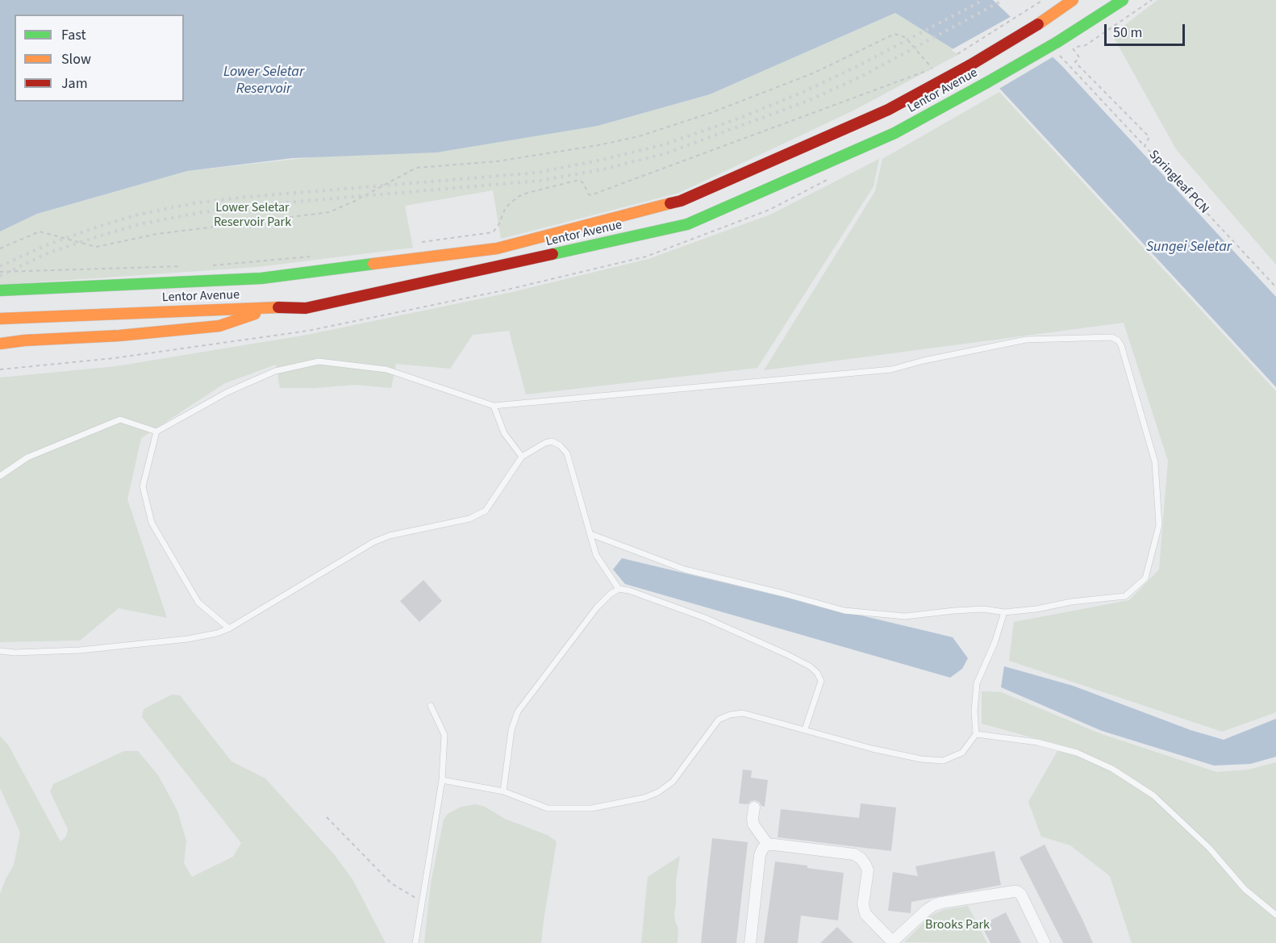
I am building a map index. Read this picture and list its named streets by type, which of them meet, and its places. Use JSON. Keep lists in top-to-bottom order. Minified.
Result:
{"streets":{"main road":["Lentor Avenue"],"path":["Springleaf PCN"]},"water":["Lower Seletar Reservoir","Sungei Seletar"],"parks":["Lower Seletar Reservoir Park","Brooks Park"],"legend":["Fast","Slow","Jam"],"scale_bar":"50 m"}
